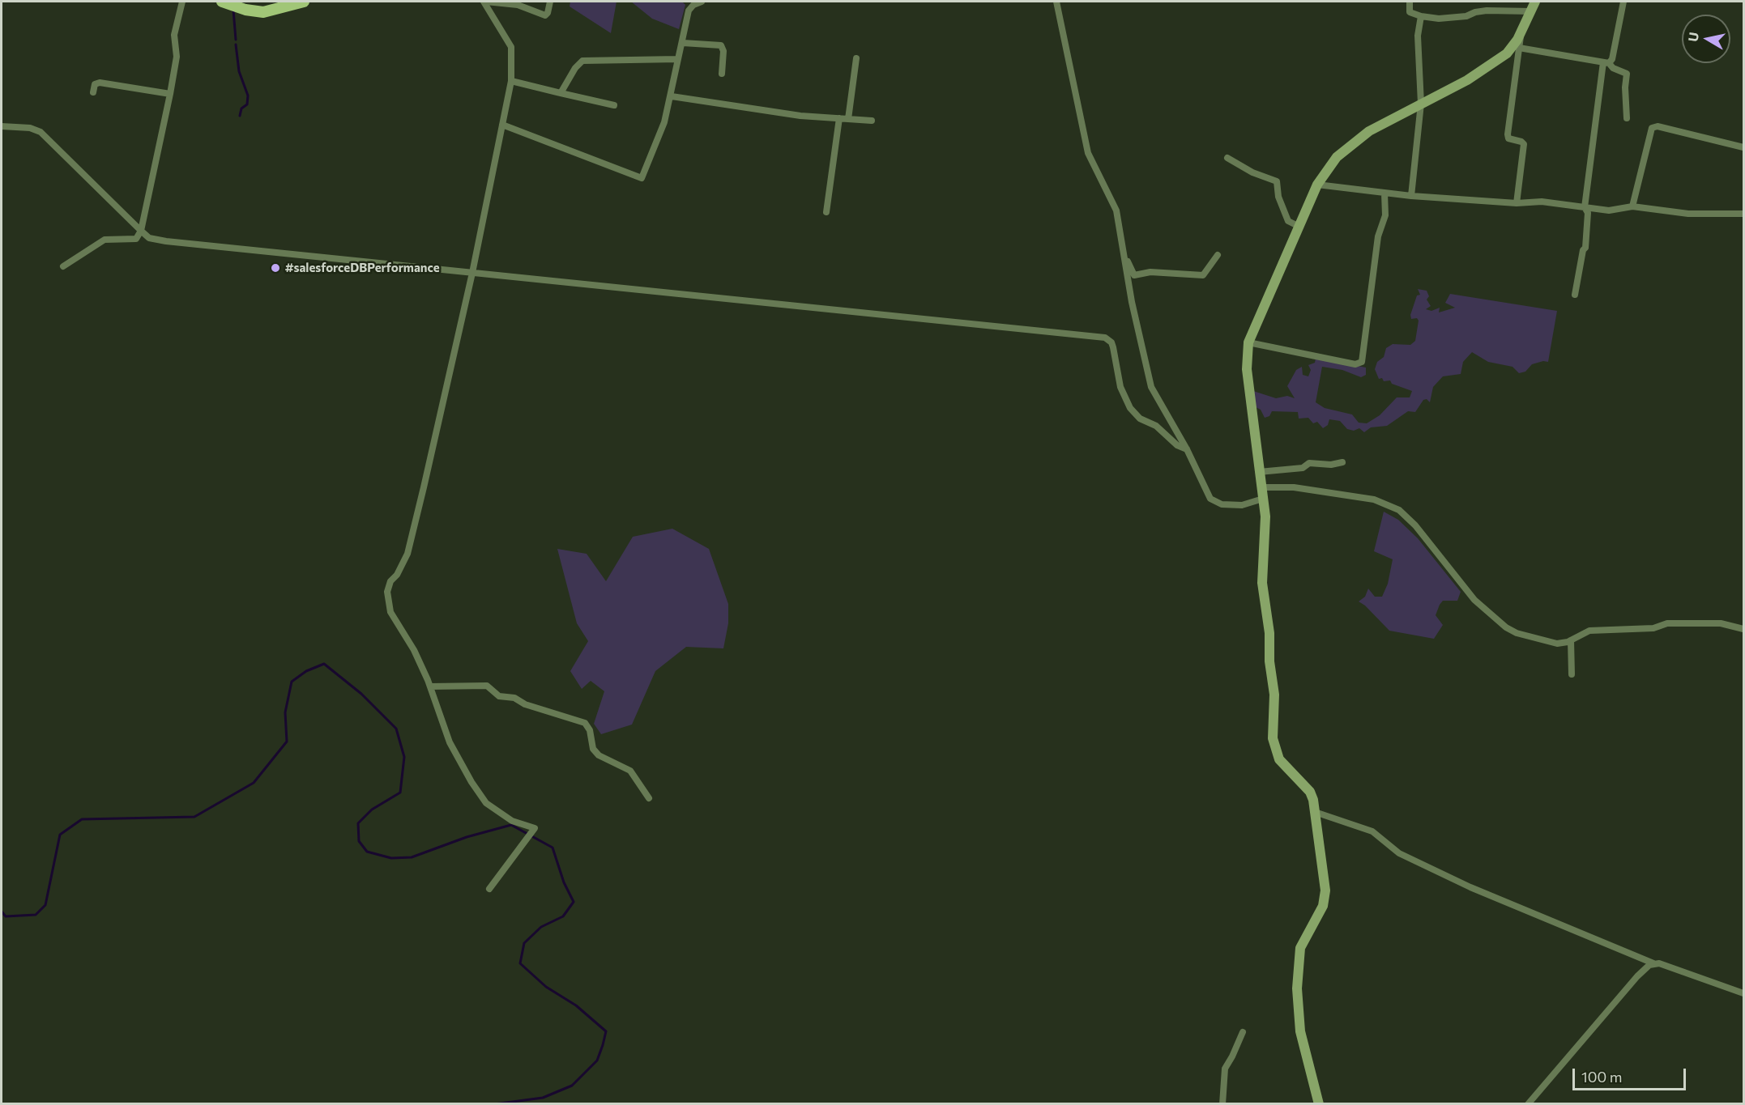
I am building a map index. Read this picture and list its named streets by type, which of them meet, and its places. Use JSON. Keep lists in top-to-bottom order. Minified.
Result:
{"places":["#salesforceDBPerformance"],"scale_bar":"100 m","north":"left"}
